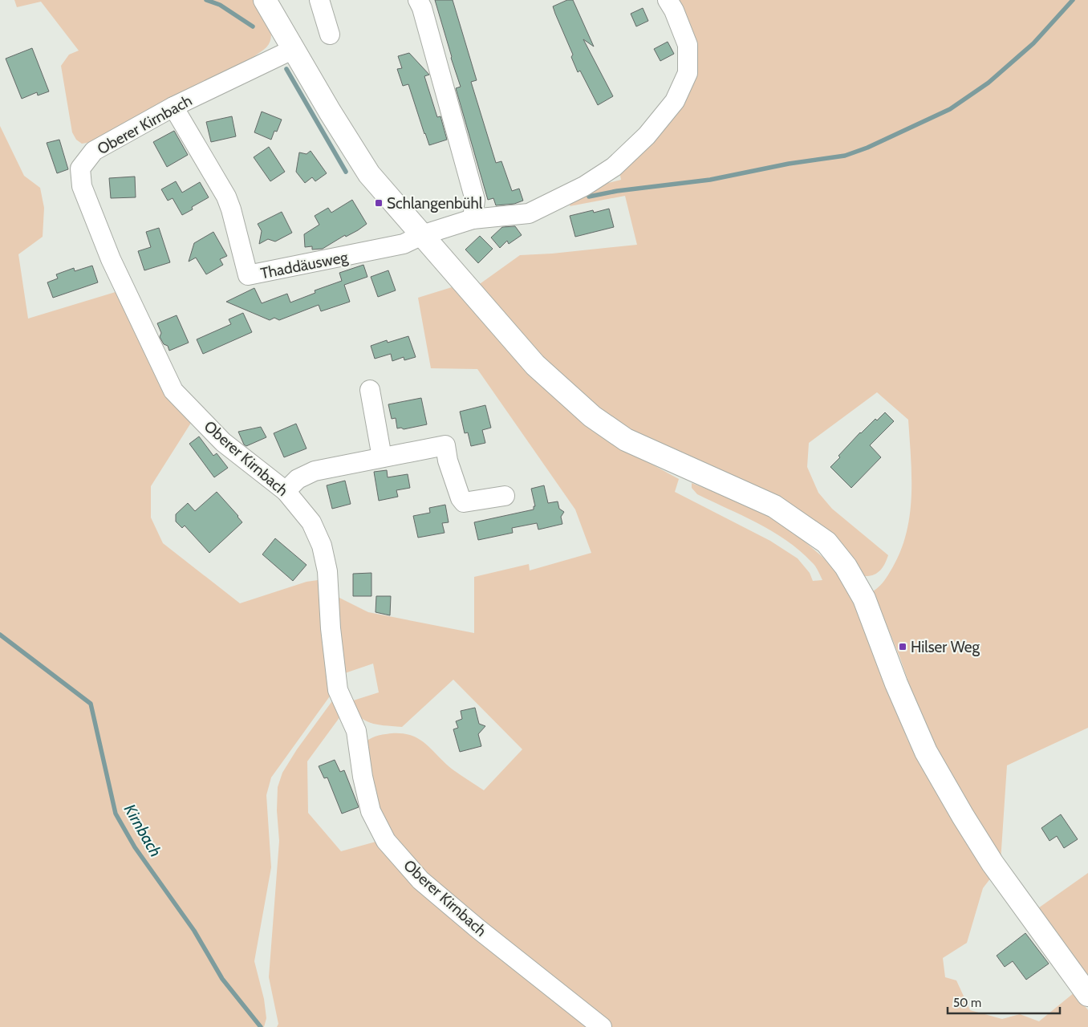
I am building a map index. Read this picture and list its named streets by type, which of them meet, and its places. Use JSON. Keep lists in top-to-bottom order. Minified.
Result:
{"streets":{"street":["Oberer Kirnbach","Thaddäusweg"]},"crossings":[["Oberer Kirnbach","Thaddäusweg"]],"water":["Kirnbach"],"places":{"transit":["Schlangenbühl","Hilser Weg"]},"scale_bar":"50 m"}
